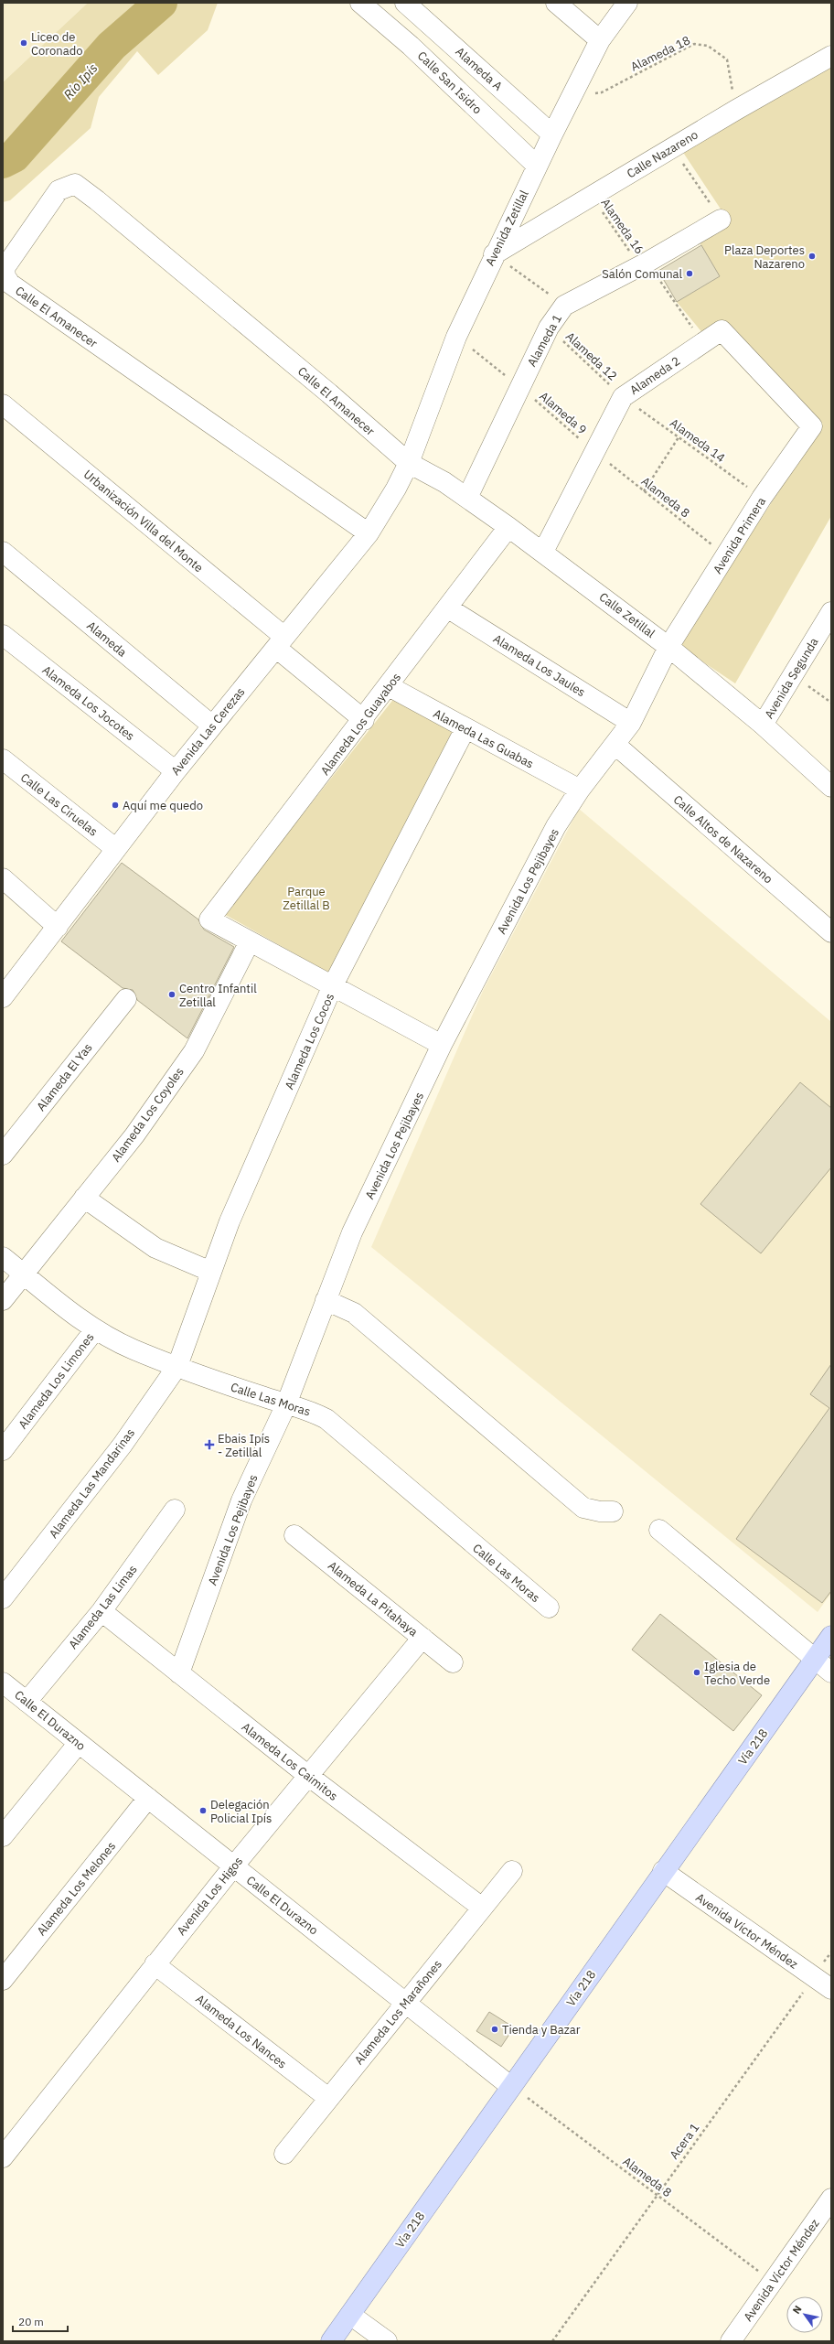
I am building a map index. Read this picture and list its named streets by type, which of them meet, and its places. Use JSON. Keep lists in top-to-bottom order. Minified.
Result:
{"streets":{"main road":["Vía 218"],"street":["Alameda A","Calle San Isidro","Calle Nazareno","Avenida Zetillal","Calle El Amanecer","Alameda 1","Alameda 2","Urbanización Villa del Monte","Avenida Primera","Calle Zetillal","Alameda","Alameda Los Jaules","Avenida Segunda","Alameda Los Jocotes","Alameda Los Guayabos","Avenida Las Cerezas","Alameda Las Guabas","Calle Las Ciruelas","Calle Altos de Nazareno","Avenida Los Pejibayes","Alameda Los Cocos","Alameda El Yas","Alameda Los Coyoles","Alameda Los Limones","Calle Las Moras","Alameda Las Mandarinas","Alameda La Pitahaya","Alameda Las Limas","Calle El Durazno","Alameda Los Caimitos","Alameda Los Melones","Avenida Los Higos","Avenida Víctor Méndez","Alameda Los Marañones","Alameda Los Nances"],"path":["Alameda 18","Alameda 16","Alameda 12","Alameda 9","Alameda 14","Alameda 8","Acera 1"]},"crossings":[["Alameda 18","Calle Nazareno"],["Alameda 18","Avenida Zetillal"],["Alameda A","Avenida Zetillal"],["Calle San Isidro","Avenida Zetillal"],["Calle Nazareno","Alameda 16"],["Calle Nazareno","Avenida Zetillal"],["Alameda 16","Alameda 1"],["Alameda 16","Alameda 2"],["Avenida Zetillal","Calle El Amanecer"],["Avenida Zetillal","Alameda 9"],["Avenida Zetillal","Calle Zetillal"],["Avenida Zetillal","Avenida Las Cerezas"],["Calle El Amanecer","Calle Zetillal"],["Calle El Amanecer","Avenida Las Cerezas"],["Alameda 1","Alameda 12"],["Alameda 1","Alameda 9"],["Alameda 1","Calle Zetillal"],["Alameda 12","Alameda 2"],["Alameda 12","Alameda 14"],["Alameda 2","Alameda 9"],["Alameda 2","Alameda 14"],["Alameda 2","Alameda 8"],["Alameda 2","Avenida Primera"],["Alameda 2","Calle Zetillal"],["Alameda 9","Alameda 8"],["Alameda 14","Avenida Primera"],["Alameda 8","Avenida Primera"],["Alameda 8","Calle El Durazno"],["Alameda 8","Vía 218"],["Alameda 8","Avenida Víctor Méndez"],["Alameda 8","Acera 1"],["Urbanización Villa del Monte","Alameda Los Guayabos"],["Urbanización Villa del Monte","Avenida Las Cerezas"],["Avenida Primera","Calle Zetillal"],["Avenida Primera","Avenida Los Pejibayes"],["Calle Zetillal","Avenida Segunda"],["Calle Zetillal","Alameda Los Guayabos"],["Calle Zetillal","Avenida Las Cerezas"],["Calle Zetillal","Avenida Los Pejibayes"],["Alameda","Avenida Las Cerezas"],["Alameda Los Jaules","Alameda Los Guayabos"],["Alameda Los Jaules","Avenida Los Pejibayes"],["Alameda Los Jocotes","Avenida Las Cerezas"],["Alameda Los Guayabos","Alameda Las Guabas"],["Alameda Los Guayabos","Alameda Los Coyoles"],["Avenida Las Cerezas","Calle Las Ciruelas"],["Alameda Las Guabas","Avenida Los Pejibayes"],["Alameda Las Guabas","Alameda Los Cocos"],["Calle Altos de Nazareno","Avenida Los Pejibayes"],["Avenida Los Pejibayes","Calle Las Moras"],["Avenida Los Pejibayes","Alameda Los Caimitos"],["Alameda Los Cocos","Calle Las Moras"],["Alameda Los Cocos","Alameda Las Mandarinas"],["Alameda Los Coyoles","Calle Las Moras"],["Alameda Los Limones","Calle Las Moras"],["Calle Las Moras","Alameda Las Mandarinas"],["Alameda La Pitahaya","Avenida Los Higos"],["Alameda Las Limas","Calle El Durazno"],["Alameda Las Limas","Alameda Los Caimitos"],["Calle El Durazno","Vía 218"],["Calle El Durazno","Alameda Los Melones"],["Calle El Durazno","Avenida Los Higos"],["Calle El Durazno","Alameda Los Marañones"],["Vía 218","Avenida Víctor Méndez"],["Alameda Los Caimitos","Avenida Los Higos"],["Alameda Los Caimitos","Alameda Los Marañones"],["Avenida Los Higos","Alameda Los Nances"],["Avenida Víctor Méndez","Acera 1"],["Alameda Los Marañones","Alameda Los Nances"]],"water":["Río Ipís"],"parks":["Parque Zetillal B"],"places":{"other":["Liceo de Coronado","Plaza Deportes Nazareno","Salón Comunal","Aquí me quedo","Centro Infantil Zetillal","Iglesia de Techo Verde","Delegación Policial Ipís","Tienda y Bazar"],"health":["Ebais Ipís - Zetillal"]},"scale_bar":"20 m","north":"top left"}
